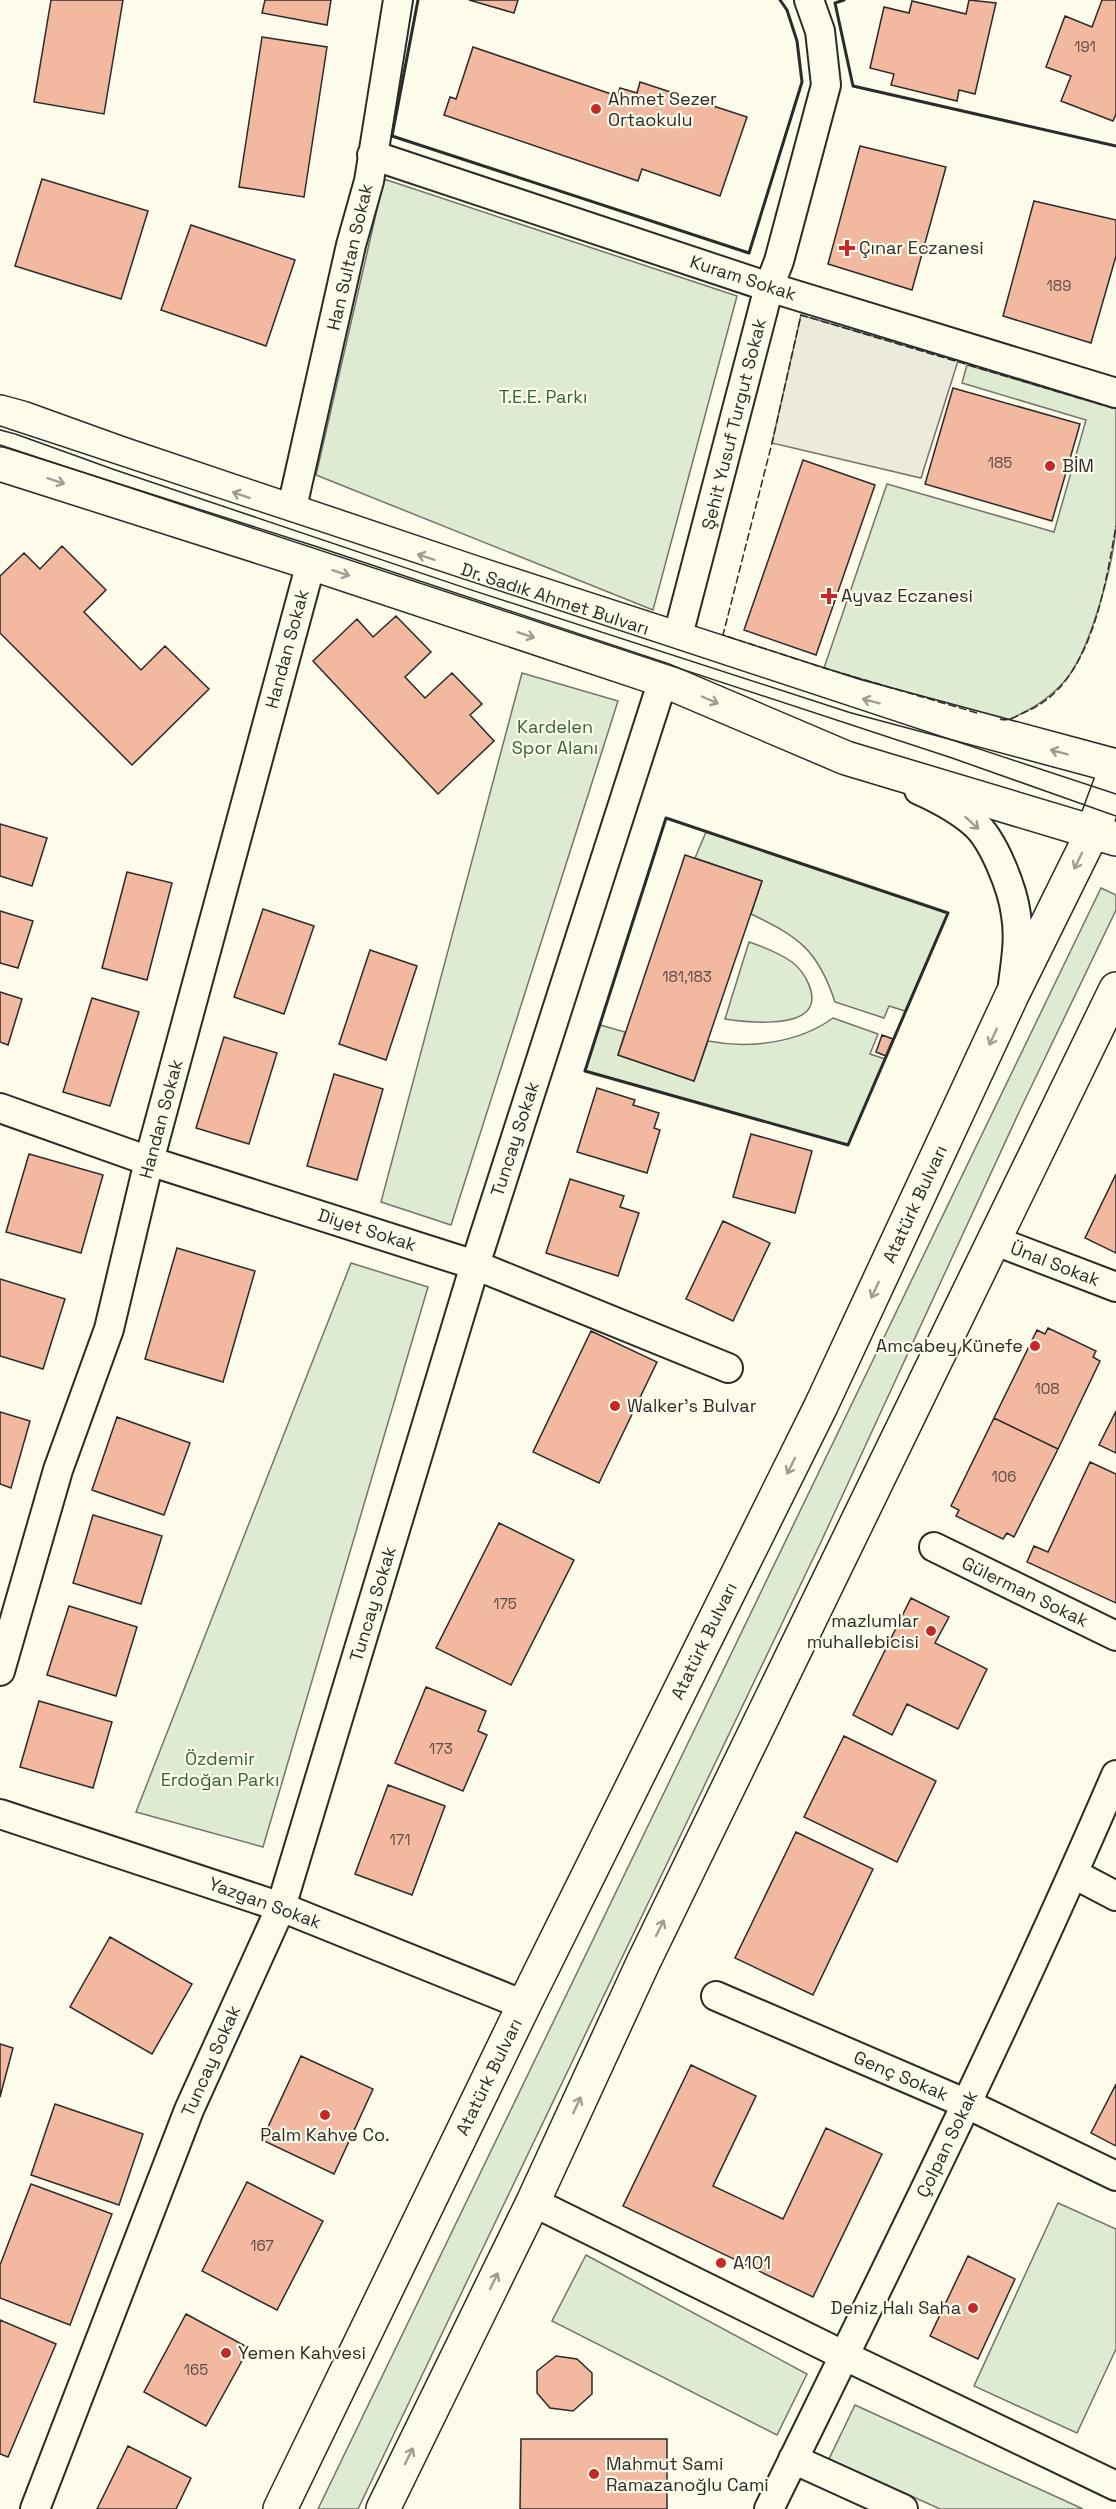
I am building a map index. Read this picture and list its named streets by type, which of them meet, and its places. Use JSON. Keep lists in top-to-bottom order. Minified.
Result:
{"streets":{"main road":["Dr. Sadık Ahmet Bulvarı","Atatürk Bulvarı"],"street":["Han Sultan Sokak","Kuram Sokak","Şehit Yusuf Turgut Sokak","Handan Sokak","Tuncay Sokak","Diyet Sokak","Ünal Sokak","Gülerman Sokak","Yazgan Sokak","Genç Sokak","Çolpan Sokak"]},"crossings":[["Han Sultan Sokak","Kuram Sokak"],["Han Sultan Sokak","Dr. Sadık Ahmet Bulvarı"],["Kuram Sokak","Şehit Yusuf Turgut Sokak"],["Şehit Yusuf Turgut Sokak","Dr. Sadık Ahmet Bulvarı"],["Dr. Sadık Ahmet Bulvarı","Atatürk Bulvarı"],["Handan Sokak","Diyet Sokak"],["Tuncay Sokak","Diyet Sokak"],["Tuncay Sokak","Yazgan Sokak"],["Atatürk Bulvarı","Yazgan Sokak"],["Genç Sokak","Çolpan Sokak"]],"parks":["T.E.E. Parkı","Kardelen Spor Alanı","Özdemir Erdoğan Parkı"],"places":{"other":["Ahmet Sezer Ortaokulu","BİM","Amcabey Künefe","Walker's Bulvar","mazlumlar muhallebicisi","Palm Kahve Co.","A101","Deniz Halı Saha","Yemen Kahvesi","Mahmut Sami Ramazanoğlu Cami"],"health":["Çınar Eczanesi","Ayvaz Eczanesi"]},"house_numbers":["191","189","185","181,183","108","106","175","173","171","167","165"]}
